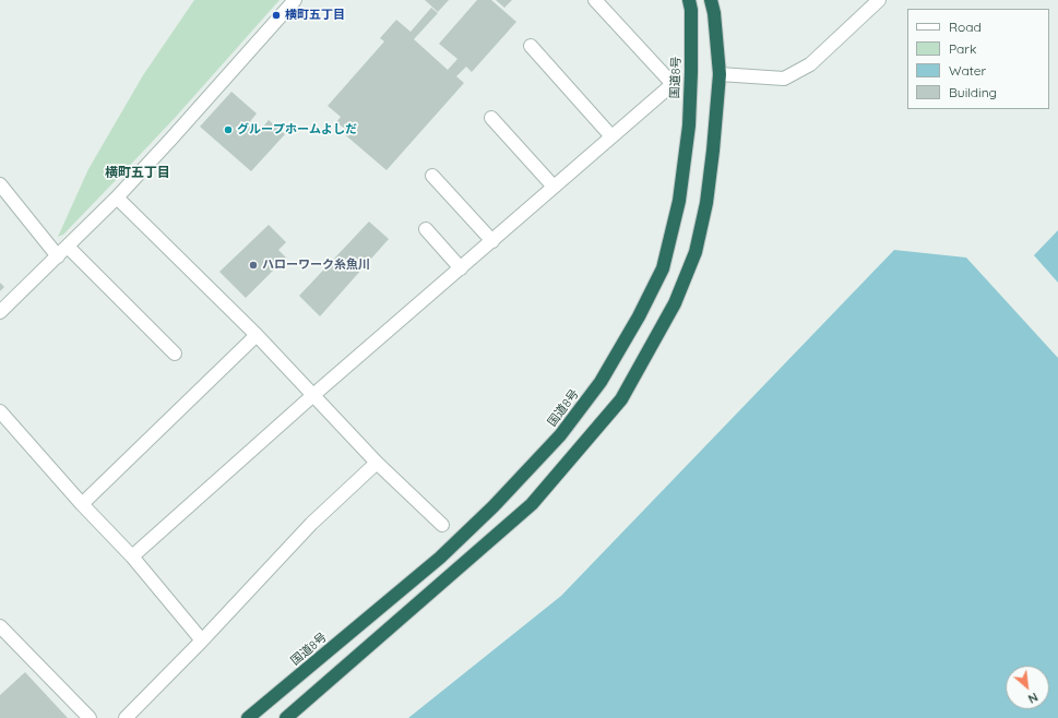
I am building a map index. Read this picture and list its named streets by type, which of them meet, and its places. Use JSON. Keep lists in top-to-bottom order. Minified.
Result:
{"streets":{"highway":["国道8号"]},"districts":["横町五丁目"],"places":["横町五丁目","グループホームよしだ","ハローワーク糸魚川"],"legend":["Road","Park","Water","Building"],"north":"bottom right"}
